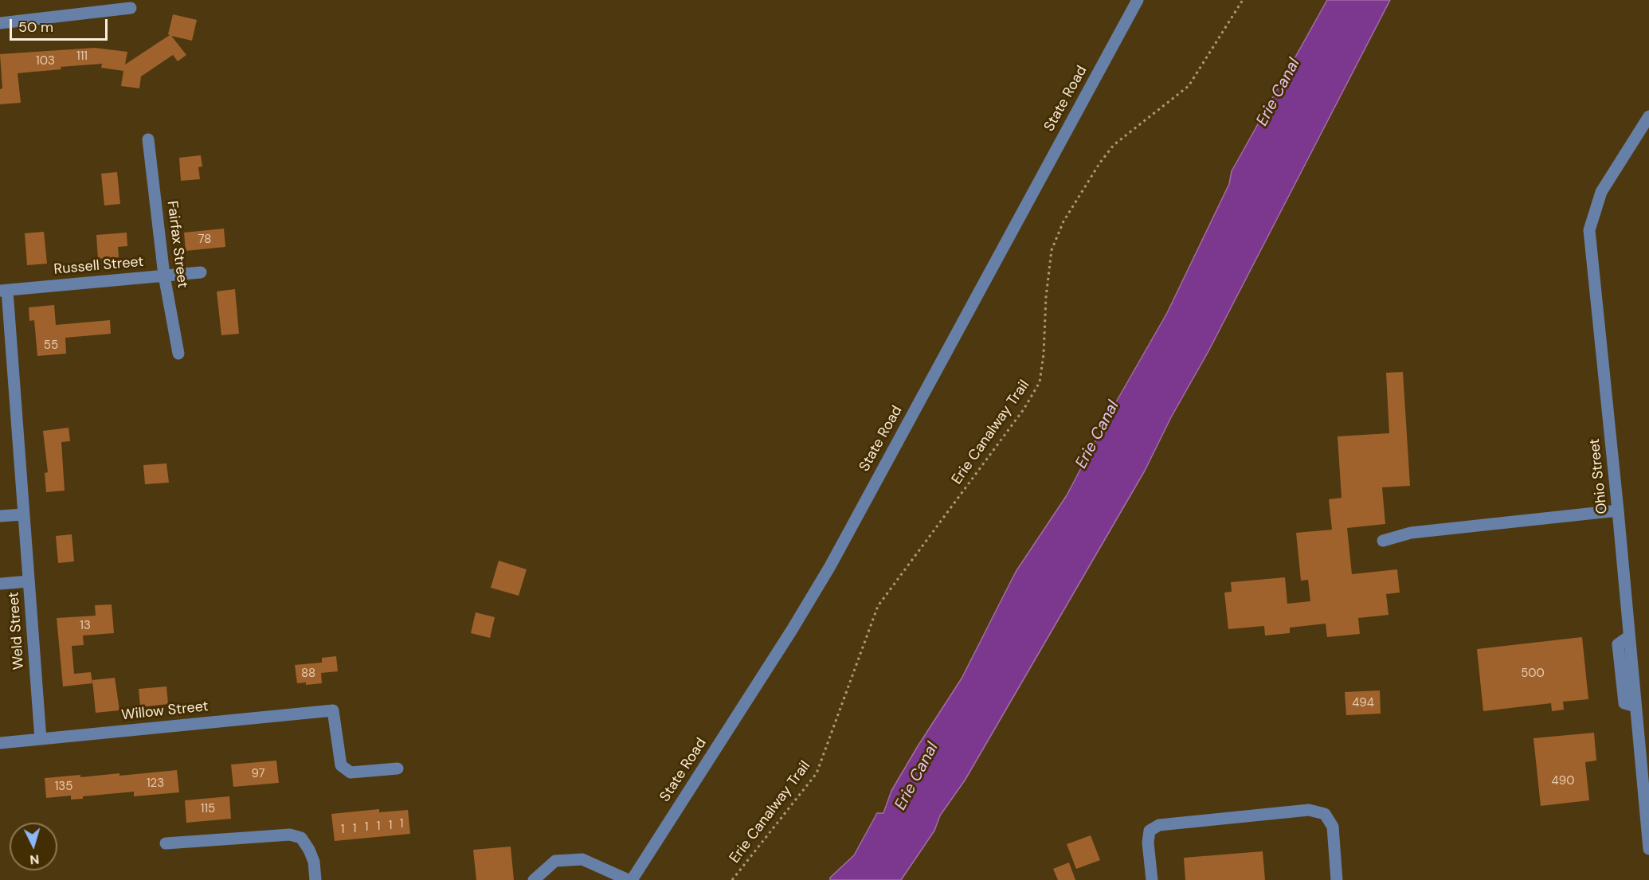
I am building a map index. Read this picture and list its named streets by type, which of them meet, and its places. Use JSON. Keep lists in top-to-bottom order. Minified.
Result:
{"streets":{"street":["State Road","Fairfax Street","Russell Street","Ohio Street","Weld Street","Willow Street"],"path":["Erie Canalway Trail"]},"crossings":[["Fairfax Street","Russell Street"],["Russell Street","Weld Street"],["Weld Street","Willow Street"]],"water":["Erie Canal"],"house_numbers":["111","103","78","55","13","88","500","494","97","490","123","135","115","1","1","1","1","1","1"],"scale_bar":"50 m","north":"bottom"}
